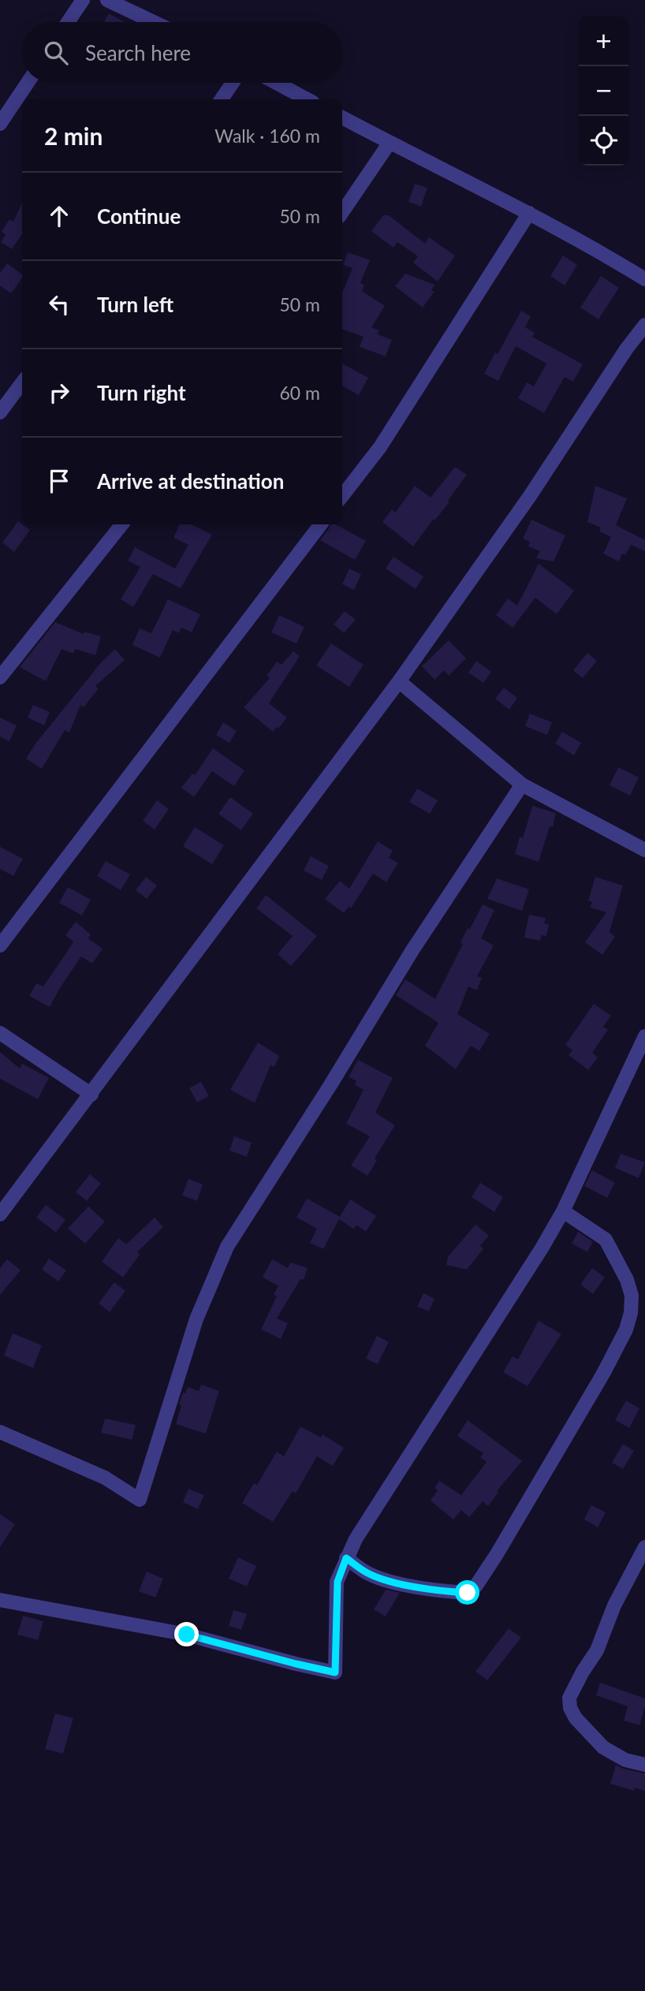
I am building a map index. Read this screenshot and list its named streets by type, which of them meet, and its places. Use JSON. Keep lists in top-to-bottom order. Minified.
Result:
{"page":{"map_buttons":["+","−"],"search":"Search here","heading":["2 min","Walk · 160 m"],"list":[["Continue","50 m"],["Turn left","50 m"],["Turn right","60 m"],"Arrive at destination"]}}
